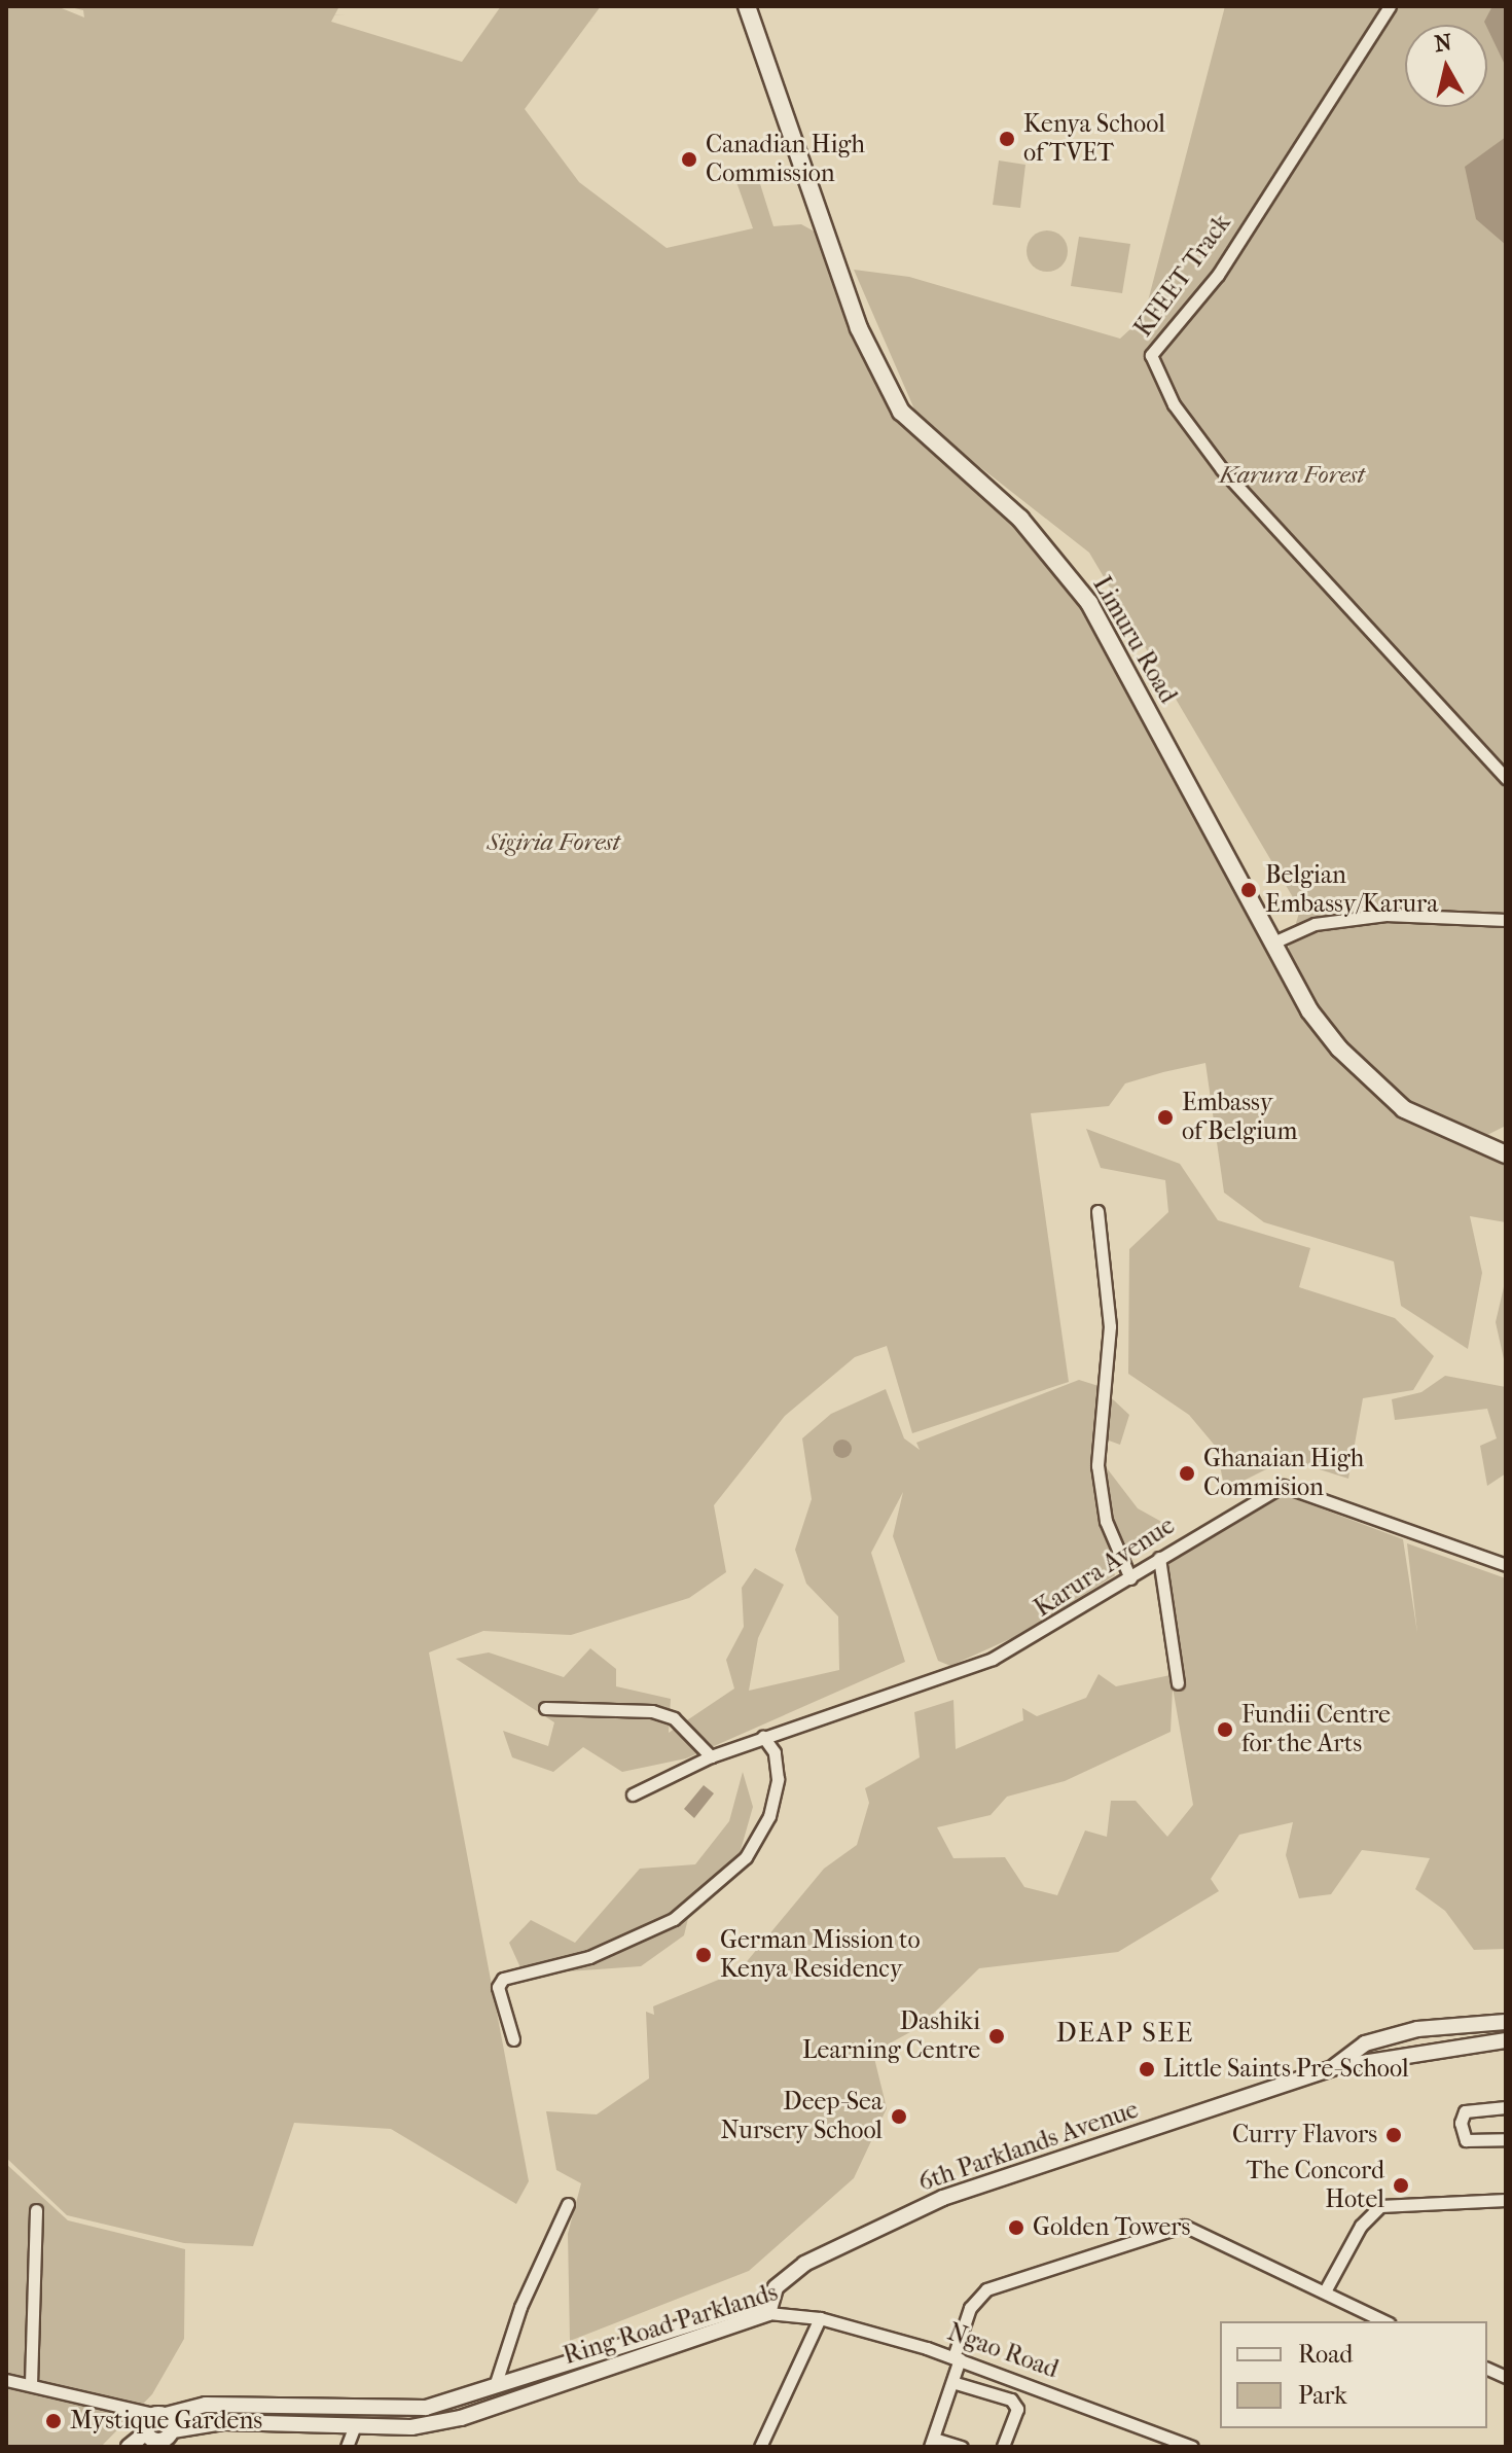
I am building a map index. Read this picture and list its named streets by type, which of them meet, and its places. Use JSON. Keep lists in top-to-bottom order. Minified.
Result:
{"streets":{"main road":["Limuru Road"],"street":["KFEET Track","Karura Avenue","6th Parklands Avenue","Ring Road Parklands","Ngao Road"]},"crossings":[["6th Parklands Avenue","Ring Road Parklands"],["Ring Road Parklands","Ngao Road"]],"districts":["DEAP SEE"],"parks":["Karura Forest","Sigiria Forest"],"places":["Kenya School of TVET","Canadian High Commission","Belgian Embassy/Karura","Embassy of Belgium","Ghanaian High Commision","Fundii Centre for the Arts","German Mission to Kenya Residency","Dashiki Learning Centre","Little Saints Pre-School","Deep-Sea Nursery School","Curry Flavors","The Concord Hotel","Golden Towers","Mystique Gardens"],"legend":["Road","Park"],"north":"top"}
